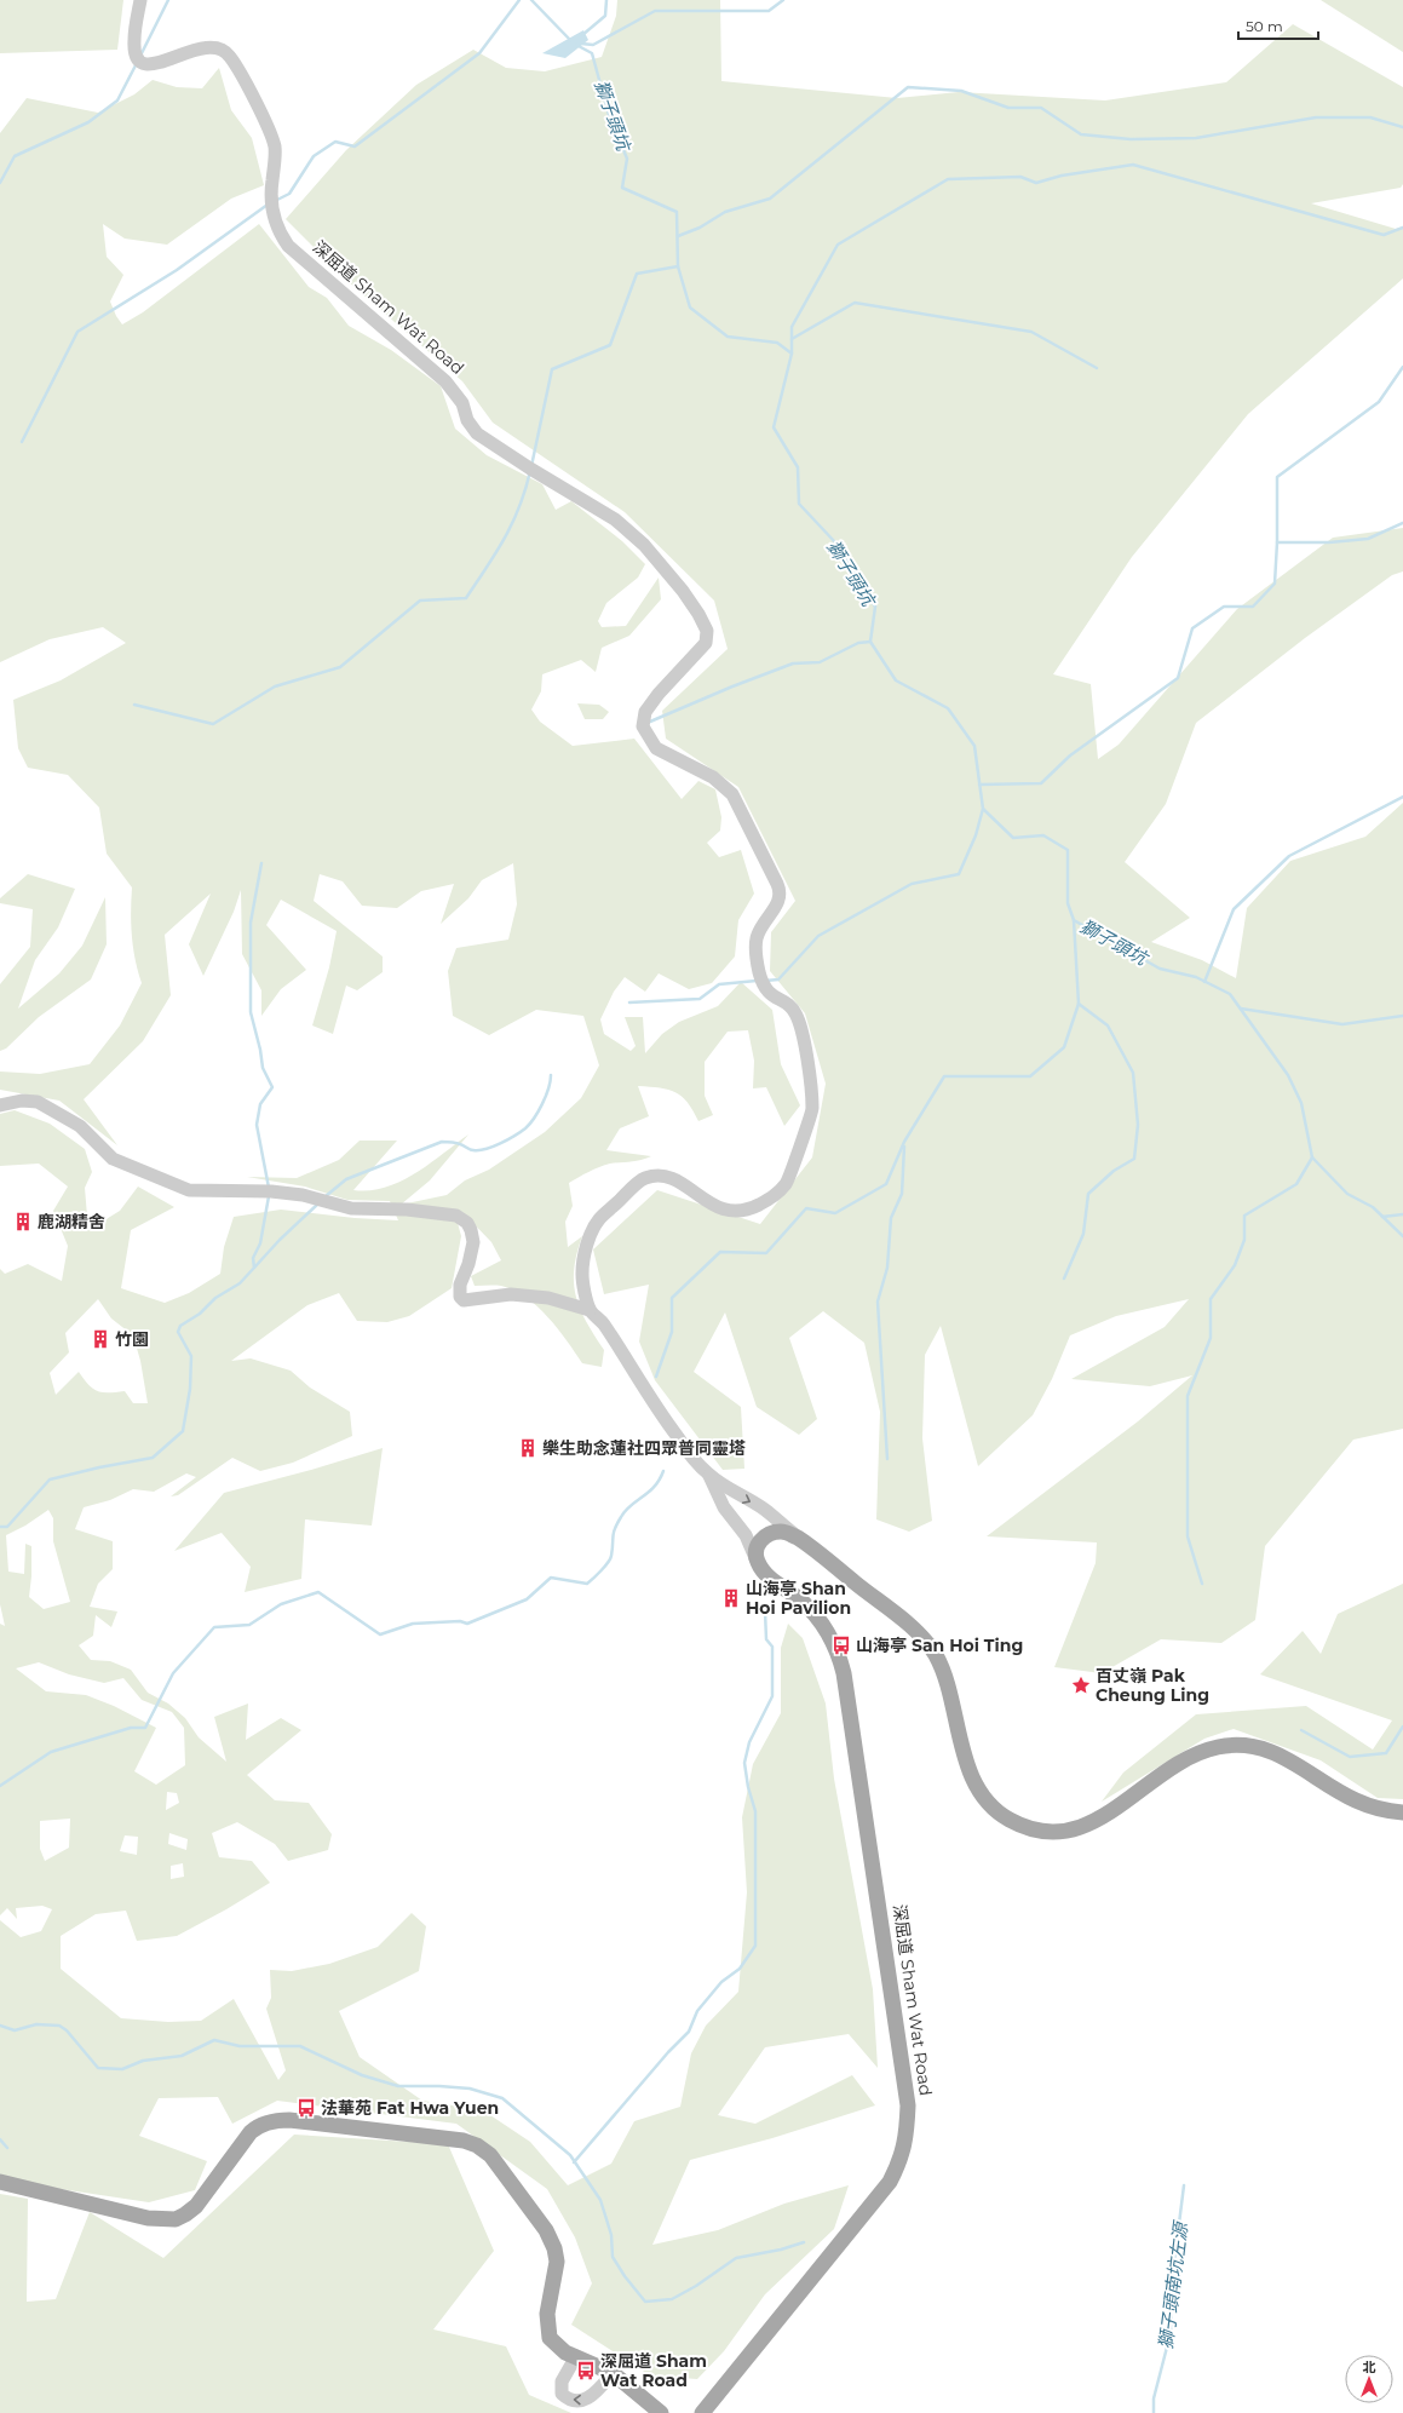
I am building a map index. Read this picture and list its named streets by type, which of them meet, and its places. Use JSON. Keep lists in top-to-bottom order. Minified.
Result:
{"streets":{"main road":["深屈道 Sham Wat Road"]},"water":["獅子頭坑","獅子頭南坑左源"],"places":{"building":["鹿湖精舍","竹園","樂生助念蓮社四眾普同靈塔","山海亭 Shan Hoi Pavilion"],"bus stop":["山海亭 San Hoi Ting","法華苑 Fat Hwa Yuen","深屈道 Sham Wat Road"],"place":["百丈嶺 Pak Cheung Ling"]},"scale_bar":"50 m","north":"top"}
